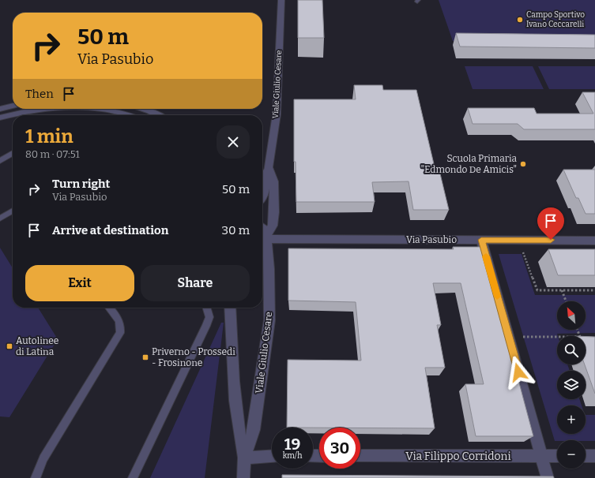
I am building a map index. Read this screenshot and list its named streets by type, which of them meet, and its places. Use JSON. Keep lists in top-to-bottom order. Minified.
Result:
{"streets":{"street":["Viale Giulio Cesare","Via Pasubio","Via Filippo Corridoni"]},"crossings":[["Viale Giulio Cesare","Via Pasubio"]],"places":{"other":["Campo Sportivo Ivano Ceccarelli","Scuola Primaria \"Edmondo De Amicis\""],"transit":["Autolinee di Latina","Priverno - Prossedi - Frosinone"]},"north":"top left","page":{"turn":["50 m","Via Pasubio"],"then":"Then","heading":["1 min","80 m · 07:51"],"list":[{"name":"Turn right","note":"Via Pasubio","value":"50 m"},{"name":"Arrive at destination","value":"30 m"}],"buttons":["Exit","Share"],"map_buttons":["+","−"],"speed":"19 km/h","limit":"30"}}
